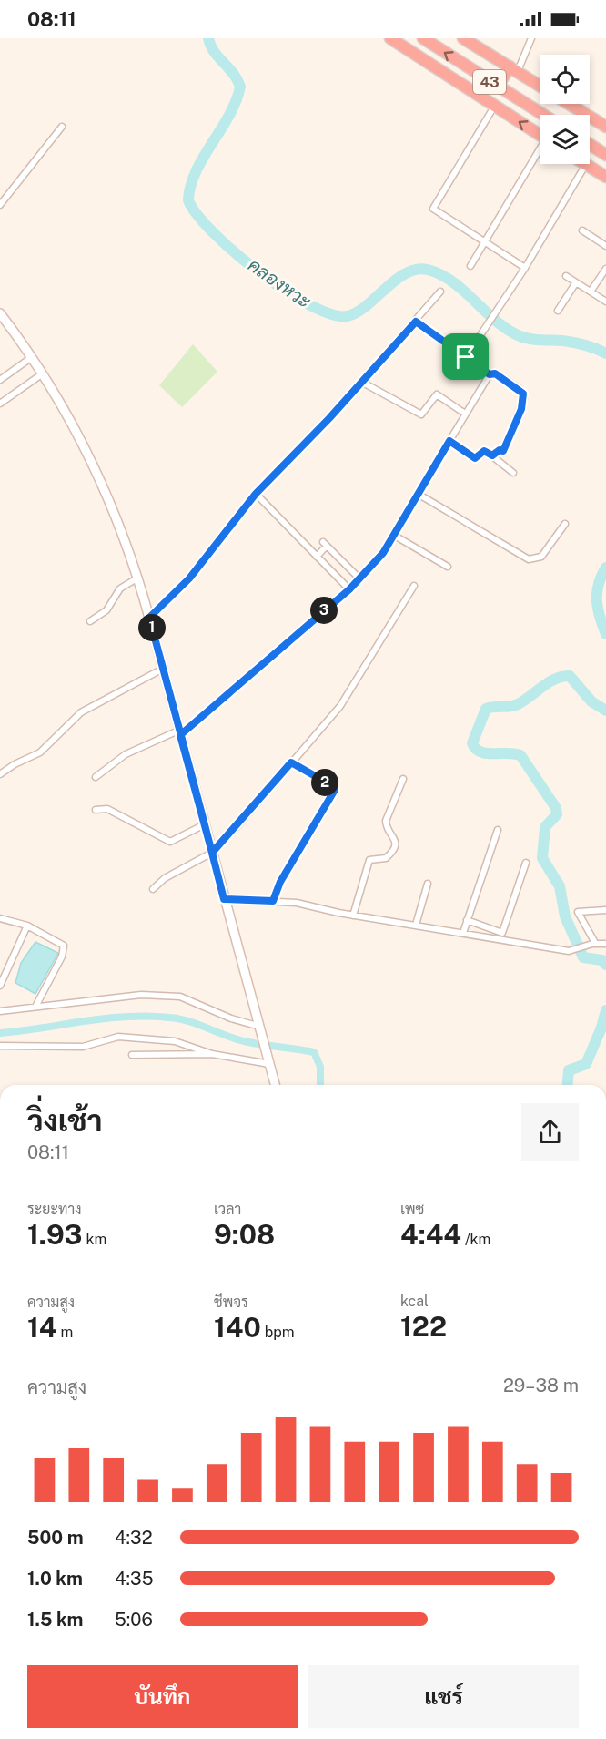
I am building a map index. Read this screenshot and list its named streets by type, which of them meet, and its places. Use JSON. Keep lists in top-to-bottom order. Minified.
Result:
{"streets":{"highway":["43"]},"water":["คลองหวะ"],"page":{"status":"08:11","pins":["3","1","2"],"heading":["วิ่งเช้า","08:11"],"stats":[["ระยะทาง","1.93 km"],["เวลา","9:08"],["เพซ","4:44 /km"],["ความสูง","14 m"],["ชีพจร","140 bpm"],["kcal","122"]],"chart":["ความสูง","29–38 m"],"list":[{"name":"500 m","note":"4:32"},{"name":"1.0 km","note":"4:35"},{"name":"1.5 km","note":"5:06"}],"buttons":["บันทึก","แชร์"]}}
